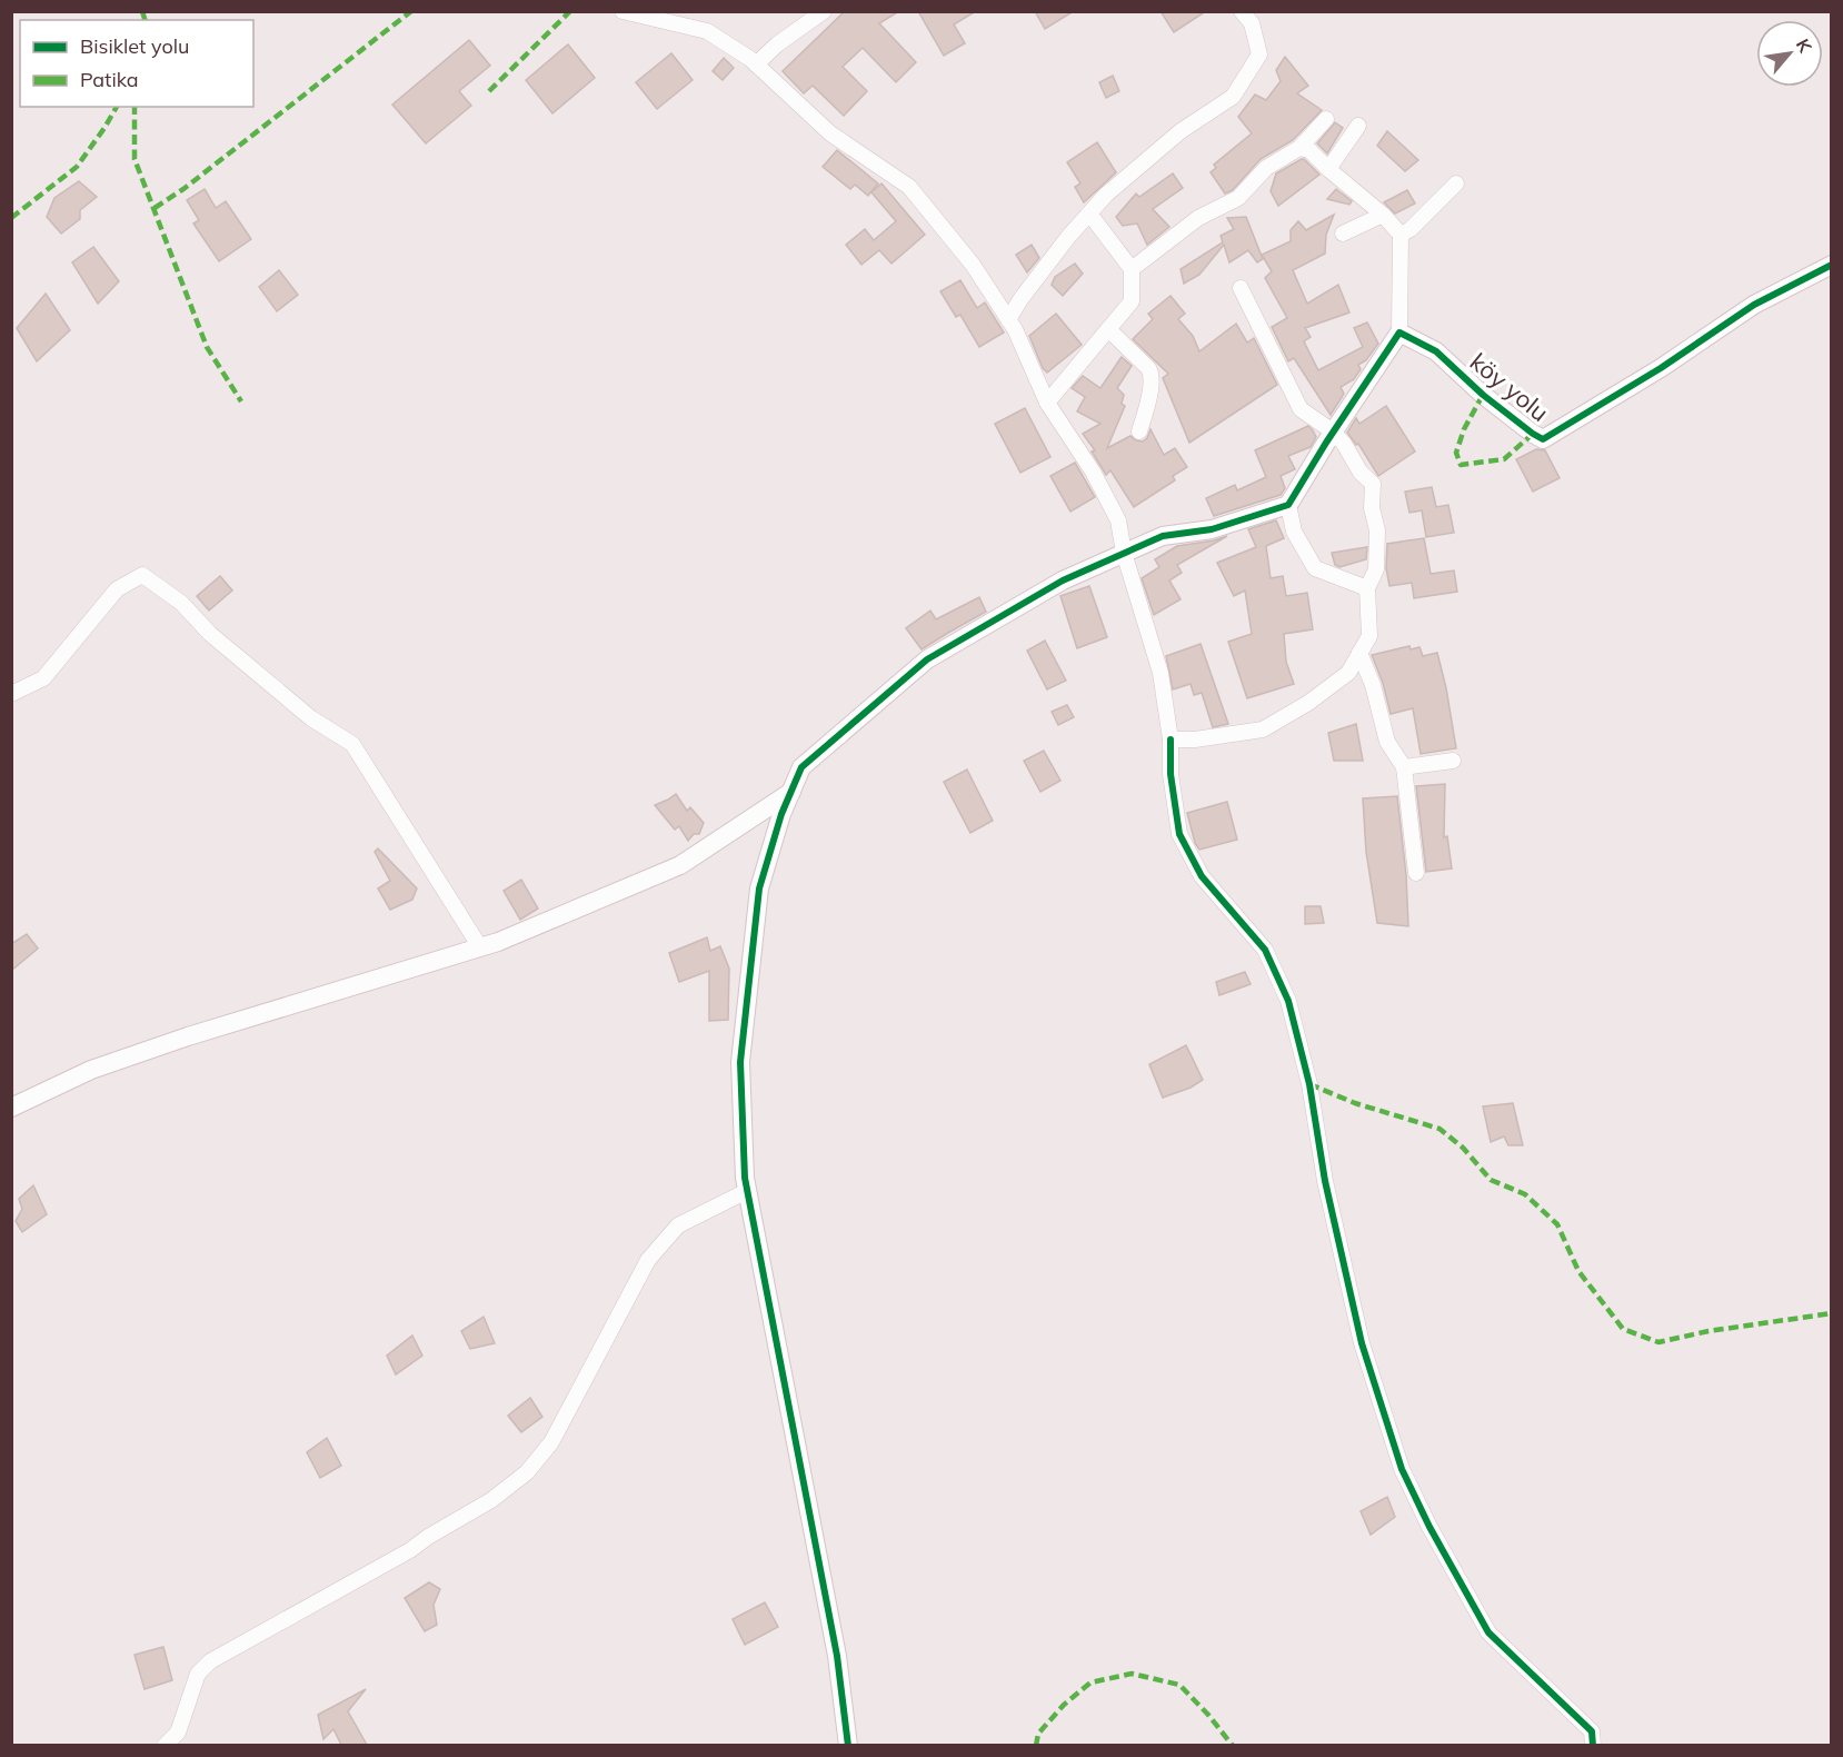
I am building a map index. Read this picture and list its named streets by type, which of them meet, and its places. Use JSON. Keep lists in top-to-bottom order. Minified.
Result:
{"streets":{"street":["köy yolu"]},"legend":["Bisiklet yolu","Patika"],"north":"top right"}
